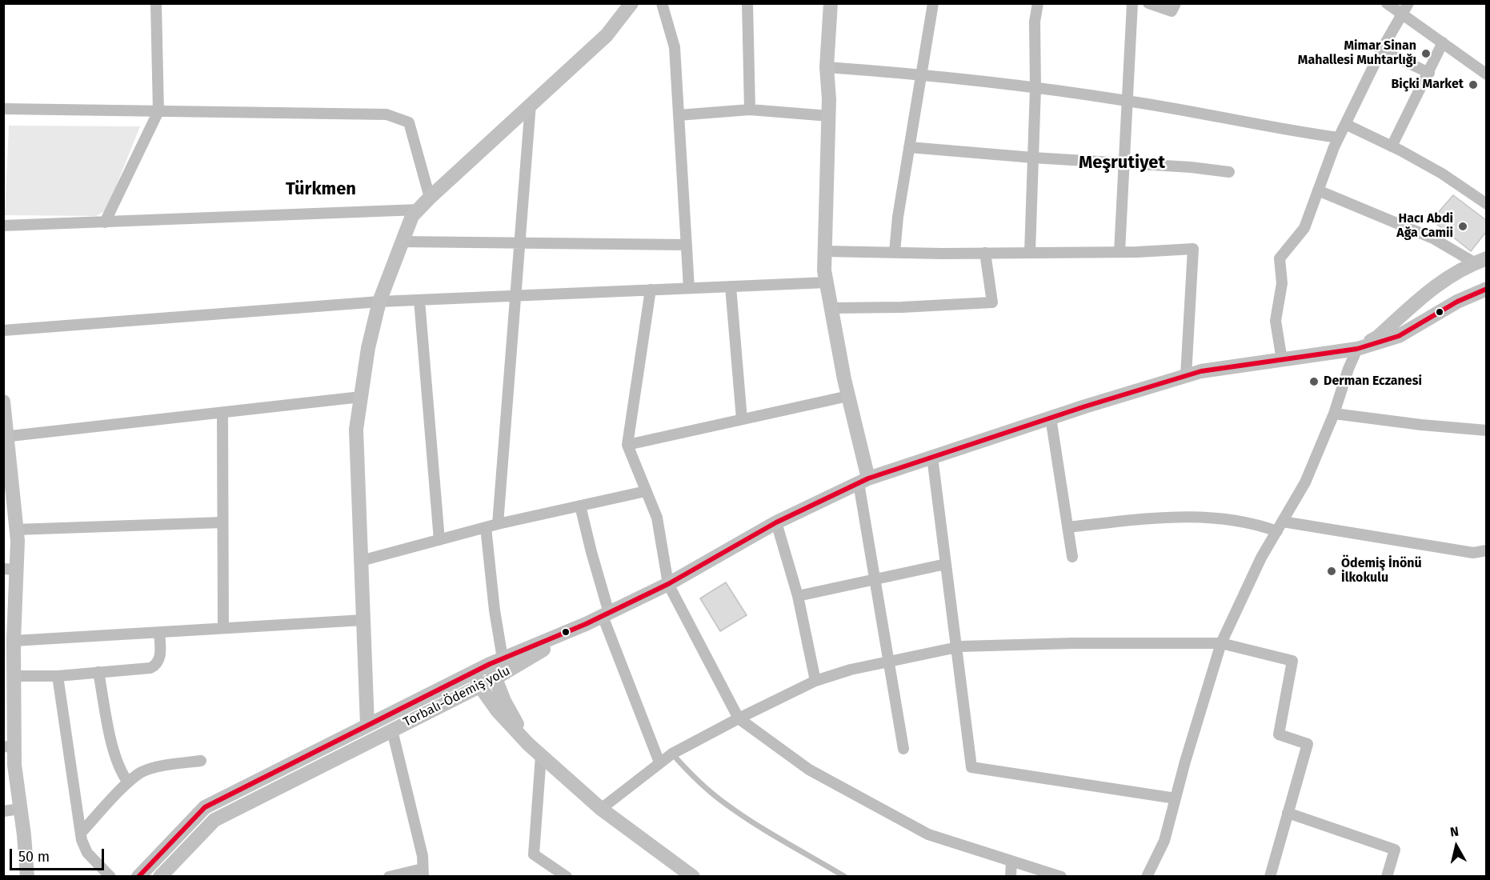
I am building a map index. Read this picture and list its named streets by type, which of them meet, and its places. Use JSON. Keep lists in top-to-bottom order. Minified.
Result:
{"streets":{"street":["Torbalı-Ödemiş yolu"]},"districts":["Meşrutiyet","Türkmen"],"places":["Mimar Sinan Mahallesi Muhtarlığı","Biçki Market","Hacı Abdi Ağa Camii","Derman Eczanesi","Ödemiş İnönü İlkokulu"],"scale_bar":"50 m","north":"top"}
